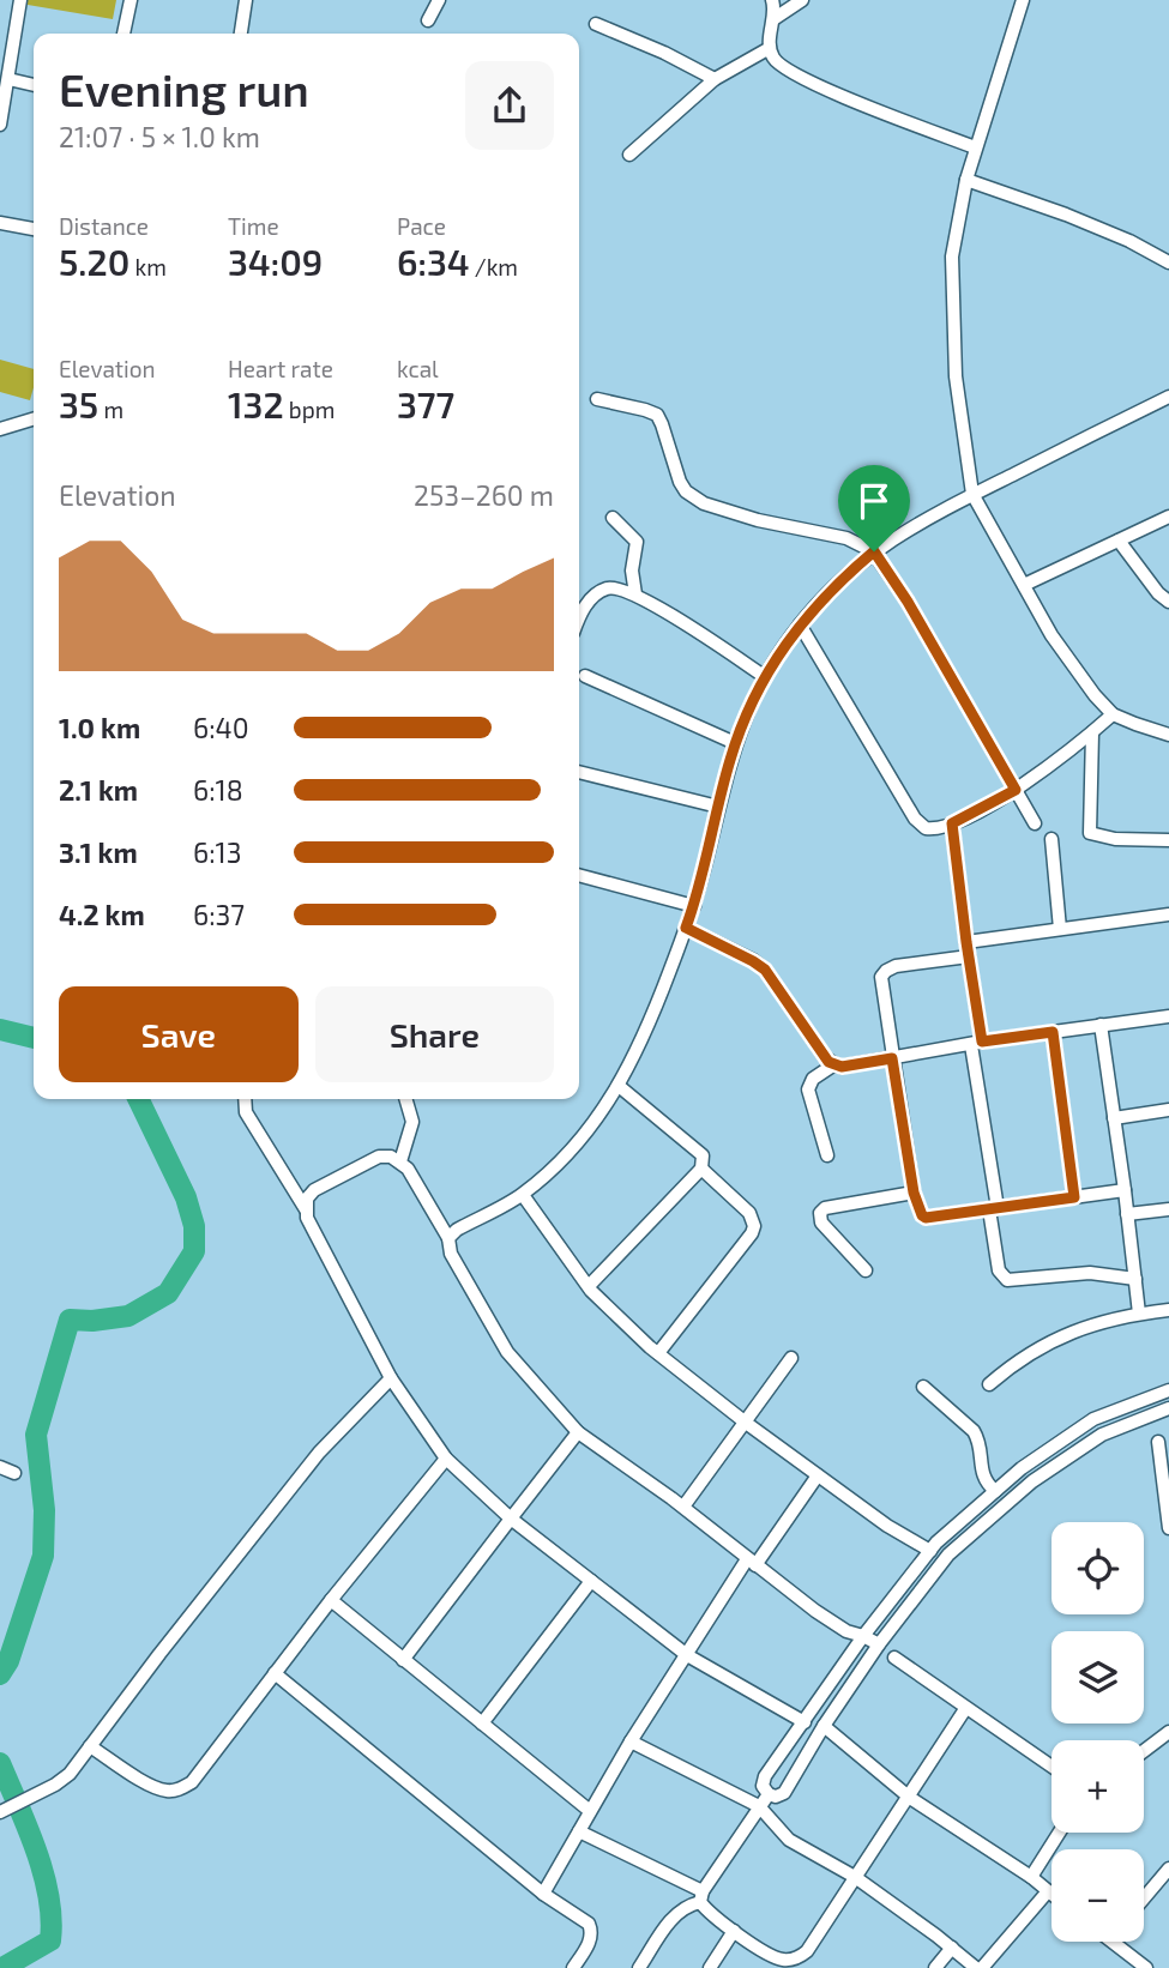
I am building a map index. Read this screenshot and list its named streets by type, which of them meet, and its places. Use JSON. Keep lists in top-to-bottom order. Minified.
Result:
{"page":{"heading":["Evening run","21:07 · 5 × 1.0 km"],"stats":[["Distance","5.20 km"],["Time","34:09"],["Pace","6:34 /km"],["Elevation","35 m"],["Heart rate","132 bpm"],["kcal","377"]],"chart":["Elevation","253–260 m"],"list":[{"name":"1.0 km","note":"6:40"},{"name":"2.1 km","note":"6:18"},{"name":"3.1 km","note":"6:13"},{"name":"4.2 km","note":"6:37"}],"buttons":["Save","Share"],"map_buttons":["+","−"]}}
